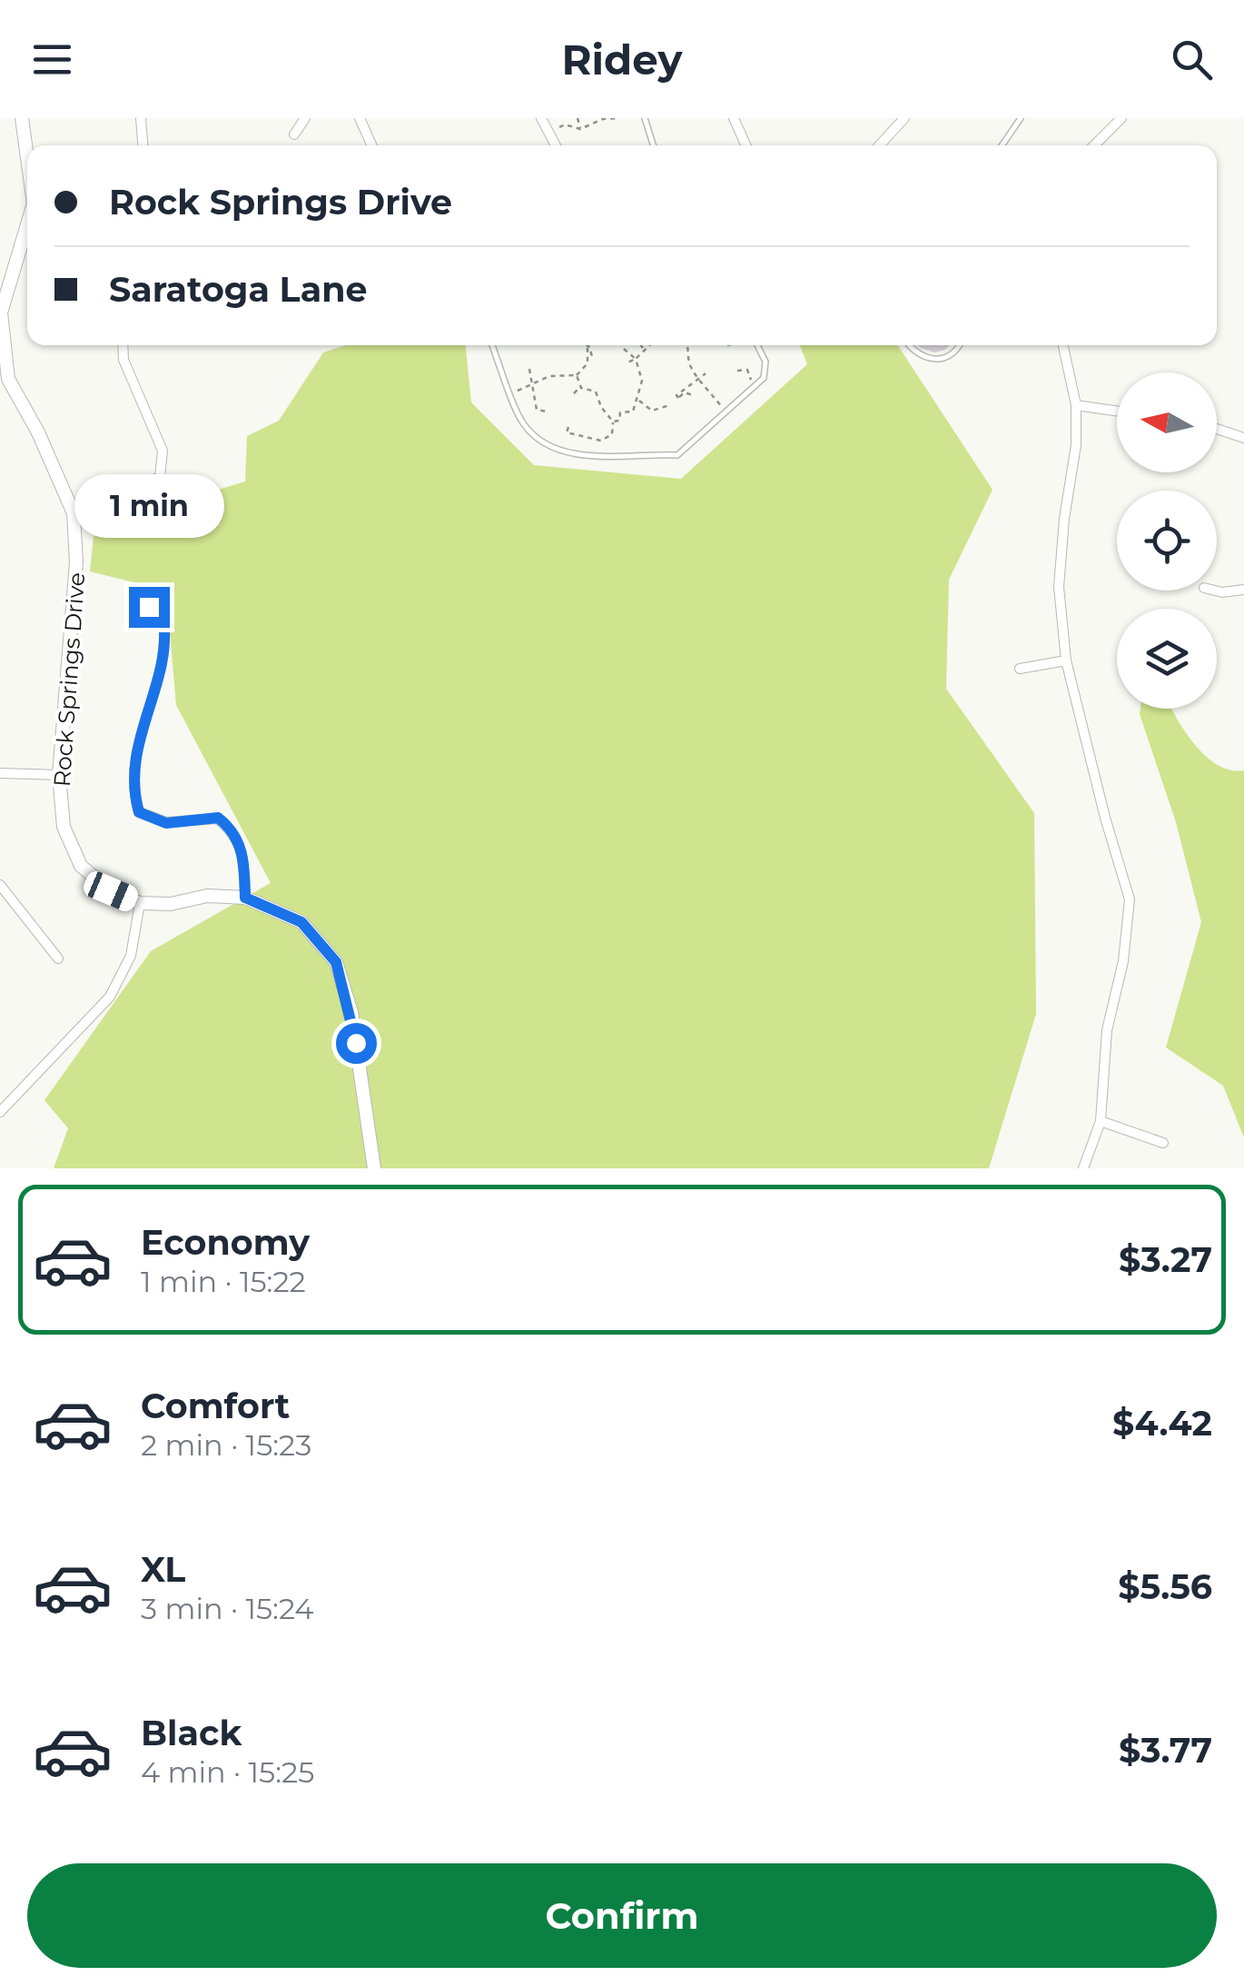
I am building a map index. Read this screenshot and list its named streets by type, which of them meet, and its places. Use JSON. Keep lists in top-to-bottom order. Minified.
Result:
{"streets":{"street":["Rock Springs Drive"]},"north":"left","page":{"header":"Ridey","banner":["Rock Springs Drive","Saratoga Lane"],"bubble":"1 min","list":[{"name":"Economy","note":"1 min · 15:22","value":"$3.27"},{"name":"Comfort","note":"2 min · 15:23","value":"$4.42"},{"name":"XL","note":"3 min · 15:24","value":"$5.56"},{"name":"Black","note":"4 min · 15:25","value":"$3.77"}],"buttons":"Confirm"}}
